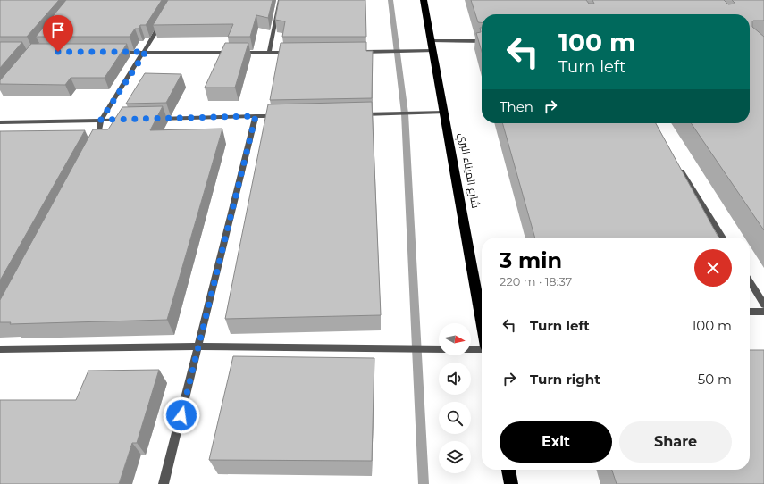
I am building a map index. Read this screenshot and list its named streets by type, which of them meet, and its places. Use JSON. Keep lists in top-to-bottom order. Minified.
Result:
{"streets":{"highway":["شارع الميناء البري"]},"north":"right","page":{"turn":["100 m","Turn left"],"then":"Then","heading":["3 min","220 m · 18:37"],"list":[{"name":"Turn left","value":"100 m"},{"name":"Turn right","value":"50 m"}],"buttons":["Exit","Share"]}}
